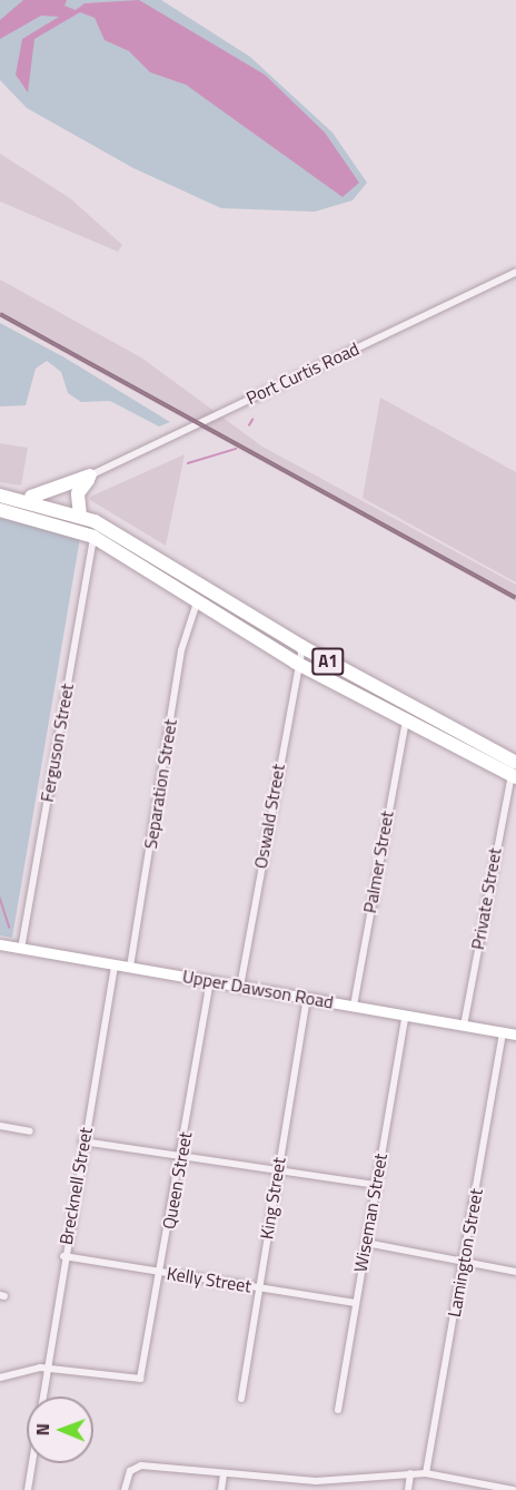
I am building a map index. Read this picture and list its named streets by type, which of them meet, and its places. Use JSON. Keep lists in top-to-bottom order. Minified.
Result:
{"streets":{"highway":["A1"],"street":["Port Curtis Road","Ferguson Street","Separation Street","Oswald Street","Palmer Street","Private Street","Upper Dawson Road","Queen Street","Brecknell Street","King Street","Wiseman Street","Lamington Street","Kelly Street"]},"crossings":[["A1","Ferguson Street"],["A1","Separation Street"],["A1","Oswald Street"],["A1","Palmer Street"],["A1","Private Street"],["Ferguson Street","Upper Dawson Road"],["Separation Street","Upper Dawson Road"],["Oswald Street","Upper Dawson Road"],["Palmer Street","Upper Dawson Road"],["Private Street","Upper Dawson Road"],["Upper Dawson Road","Queen Street"],["Upper Dawson Road","Brecknell Street"],["Upper Dawson Road","King Street"],["Upper Dawson Road","Wiseman Street"],["Upper Dawson Road","Lamington Street"],["Queen Street","Brecknell Street"],["Queen Street","Kelly Street"],["Brecknell Street","Kelly Street"],["King Street","Kelly Street"],["Wiseman Street","Kelly Street"]],"north":"left"}
